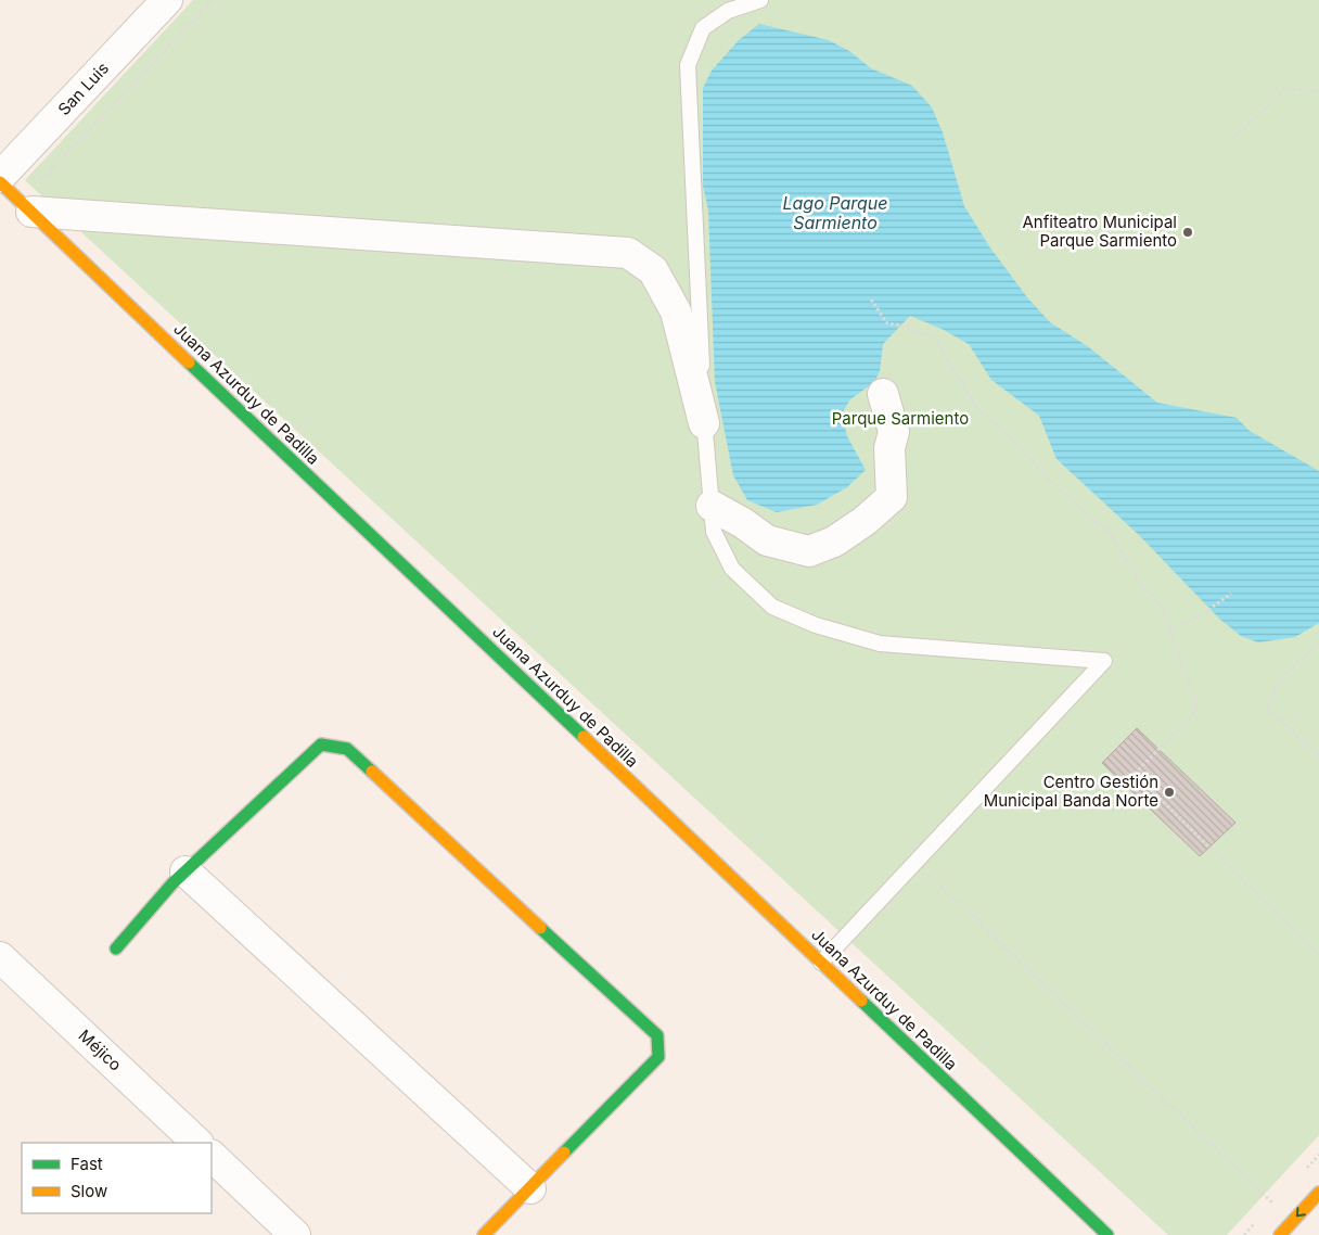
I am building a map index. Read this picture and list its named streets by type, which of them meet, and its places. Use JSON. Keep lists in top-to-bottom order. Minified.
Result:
{"streets":{"street":["San Luis","Juana Azurduy de Padilla","Méjico"]},"water":["Lago Parque Sarmiento"],"parks":["Parque Sarmiento"],"places":["Anfiteatro Municipal Parque Sarmiento","Centro Gestión Municipal Banda Norte"],"legend":["Fast","Slow"]}
